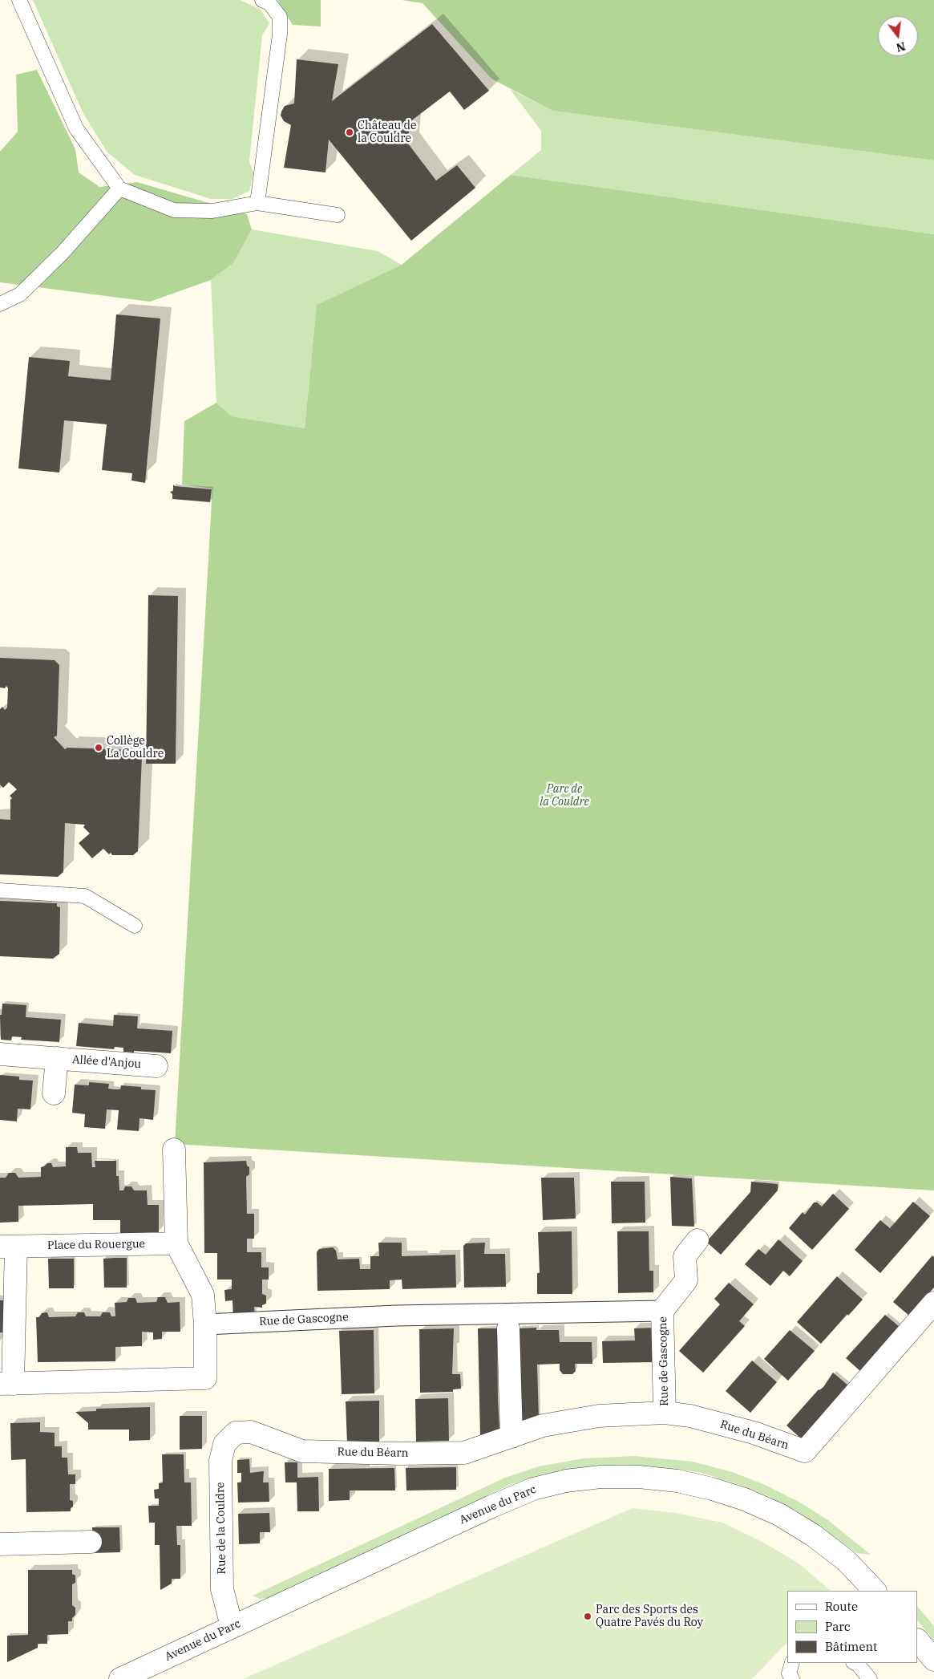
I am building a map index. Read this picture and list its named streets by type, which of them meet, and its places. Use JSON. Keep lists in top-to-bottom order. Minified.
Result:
{"streets":{"street":["Allée d'Anjou","Place du Rouergue","Rue de Gascogne","Rue du Béarn","Avenue du Parc","Rue de la Couldre"]},"crossings":[["Rue de Gascogne","Rue du Béarn"],["Rue du Béarn","Rue de la Couldre"],["Avenue du Parc","Rue de la Couldre"]],"parks":["Parc de la Couldre"],"places":["Château de la Couldre","Collège La Couldre","Parc des Sports des Quatre Pavés du Roy"],"legend":["Route","Parc","Bâtiment"],"north":"bottom"}
